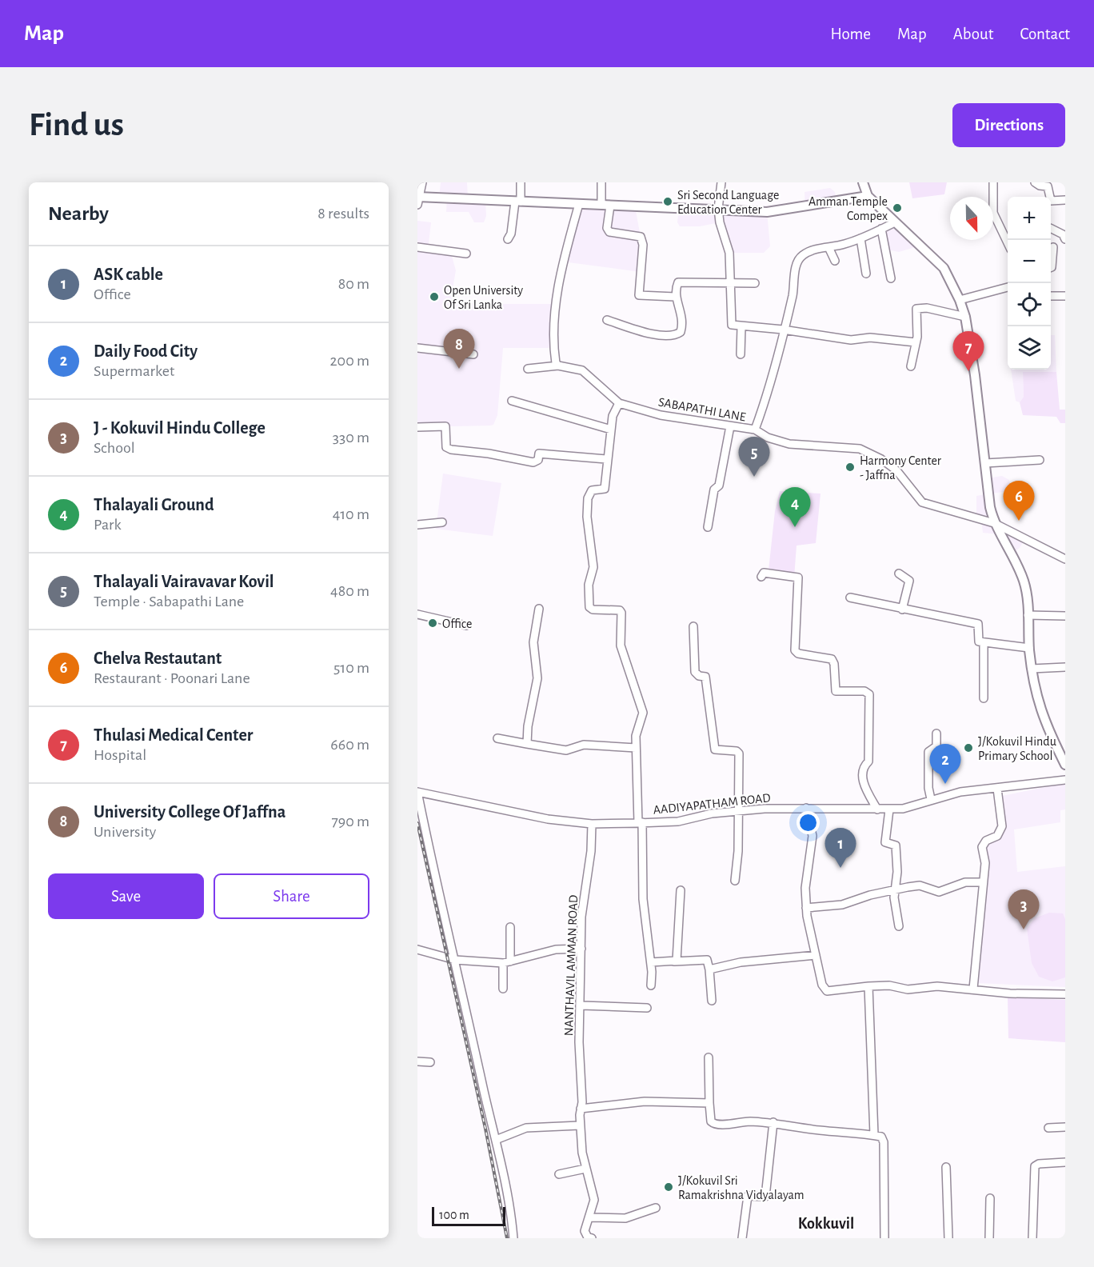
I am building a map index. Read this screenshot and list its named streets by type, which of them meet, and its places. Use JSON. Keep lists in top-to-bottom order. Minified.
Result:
{"streets":{"street":["SABAPATHI LANE","AADIYAPATHAM ROAD","NANTHAVIL AMMAN ROAD"]},"crossings":[["AADIYAPATHAM ROAD","NANTHAVIL AMMAN ROAD"]],"districts":["Kokkuvil"],"places":["Sri Second Language Education Center","Amman Temple Compex","Open University Of Sri Lanka","Harmony Center - Jaffna","Office","J/Kokuvil Hindu Primary School","J/Kokuvil Sri Ramakrishna Vidyalayam"],"scale_bar":"100 m","north":"bottom","page":{"header":"Map","nav":["Home","Map","About","Contact"],"buttons":["Directions",["Save","Share"]],"title":"Find us","heading":["Nearby","8 results"],"map_buttons":["+","−"],"list":[{"mark":"1","name":"ASK cable","note":"Office","value":"80 m"},{"mark":"2","name":"Daily Food City","note":"Supermarket","value":"200 m"},{"mark":"3","name":"J - Kokuvil Hindu College","note":"School","value":"330 m"},{"mark":"4","name":"Thalayali Ground","note":"Park","value":"410 m"},{"mark":"5","name":"Thalayali Vairavavar Kovil","note":"Temple · Sabapathi Lane","value":"480 m"},{"mark":"6","name":"Chelva Restautant","note":"Restaurant · Poonari Lane","value":"510 m"},{"mark":"7","name":"Thulasi Medical Center","note":"Hospital","value":"660 m"},{"mark":"8","name":"University College Of Jaffna","note":"University","value":"790 m"}],"pins":["8","7","5","6","4","2","1","3"],"scale":"100 m"}}
